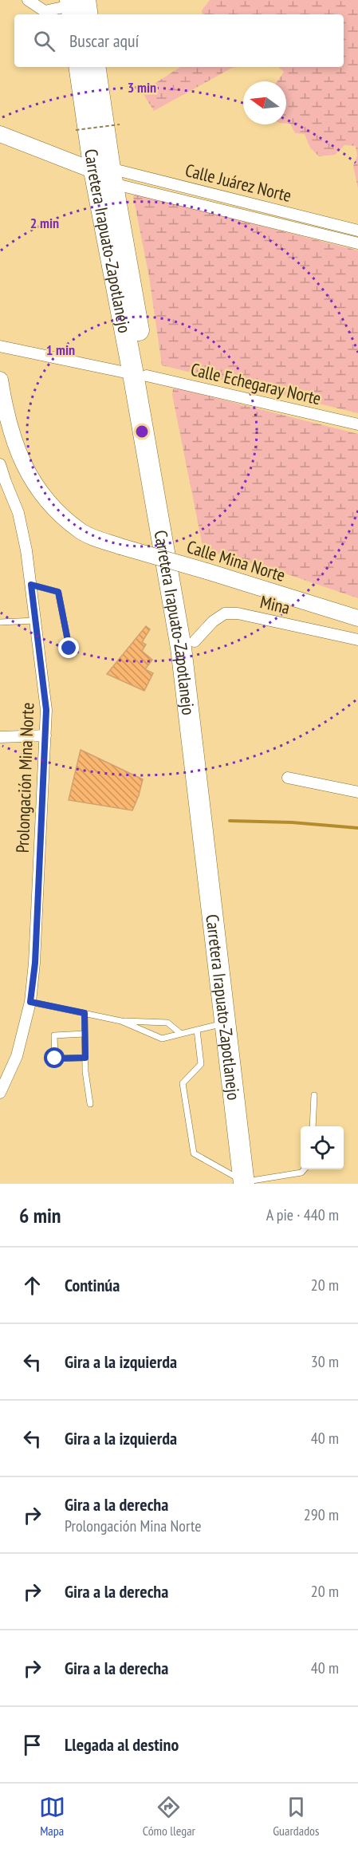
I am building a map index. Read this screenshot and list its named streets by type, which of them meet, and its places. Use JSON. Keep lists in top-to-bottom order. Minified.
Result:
{"streets":{"highway":["Carretera Irapuato-Zapotlanejo"],"street":["Calle Juárez Norte","Calle Echegaray Norte","Calle Mina Norte","Mina","Prolongación Mina Norte"]},"crossings":[["Calle Juárez Norte","Carretera Irapuato-Zapotlanejo"],["Carretera Irapuato-Zapotlanejo","Calle Echegaray Norte"]],"north":"left","page":{"search":"Buscar aquí","heading":["6 min","A pie · 440 m"],"list":[["Continúa","20 m"],["Gira a la izquierda","30 m"],["Gira a la izquierda","40 m"],["Gira a la derecha","Prolongación Mina Norte","290 m"],["Gira a la derecha","20 m"],["Gira a la derecha","40 m"],"Llegada al destino"],"nav":["Mapa","Cómo llegar","Guardados"]},"rings":["3 min","2 min","1 min"]}
